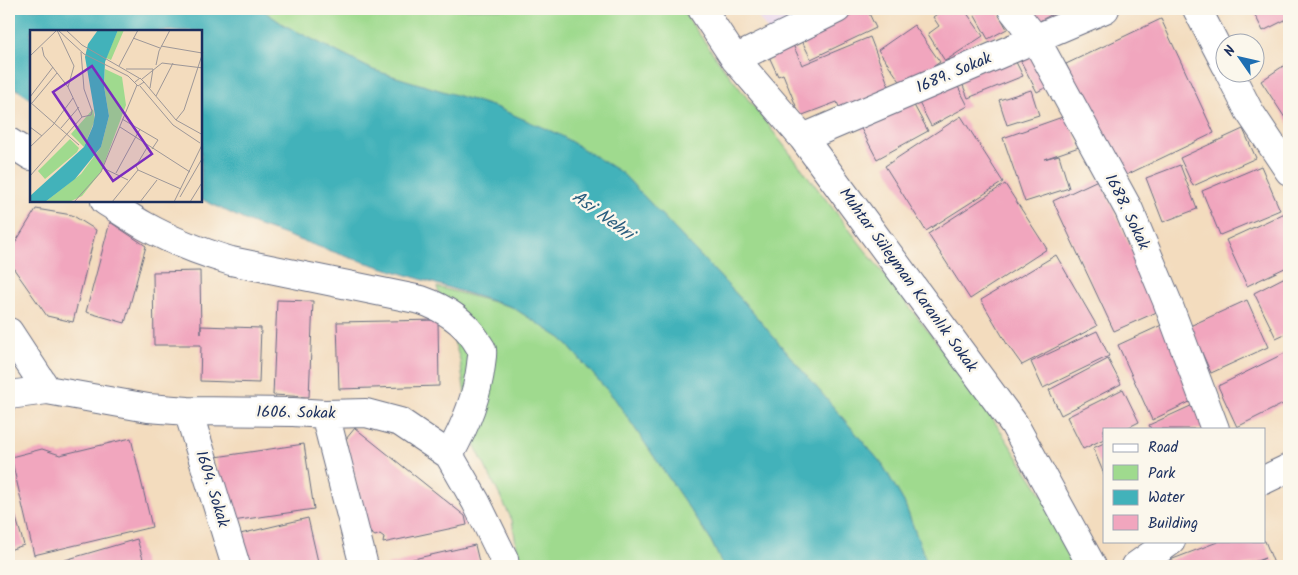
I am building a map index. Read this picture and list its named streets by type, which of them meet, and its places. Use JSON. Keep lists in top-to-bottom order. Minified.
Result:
{"streets":{"street":["1689. Sokak","1688. Sokak","Muhtar Süleyman Karanlık Sokak","1606. Sokak","1604. Sokak"]},"crossings":[["1689. Sokak","1688. Sokak"],["1689. Sokak","Muhtar Süleyman Karanlık Sokak"],["1606. Sokak","1604. Sokak"]],"water":["Asi Nehri"],"legend":["Road","Park","Water","Building"],"north":"top left"}
